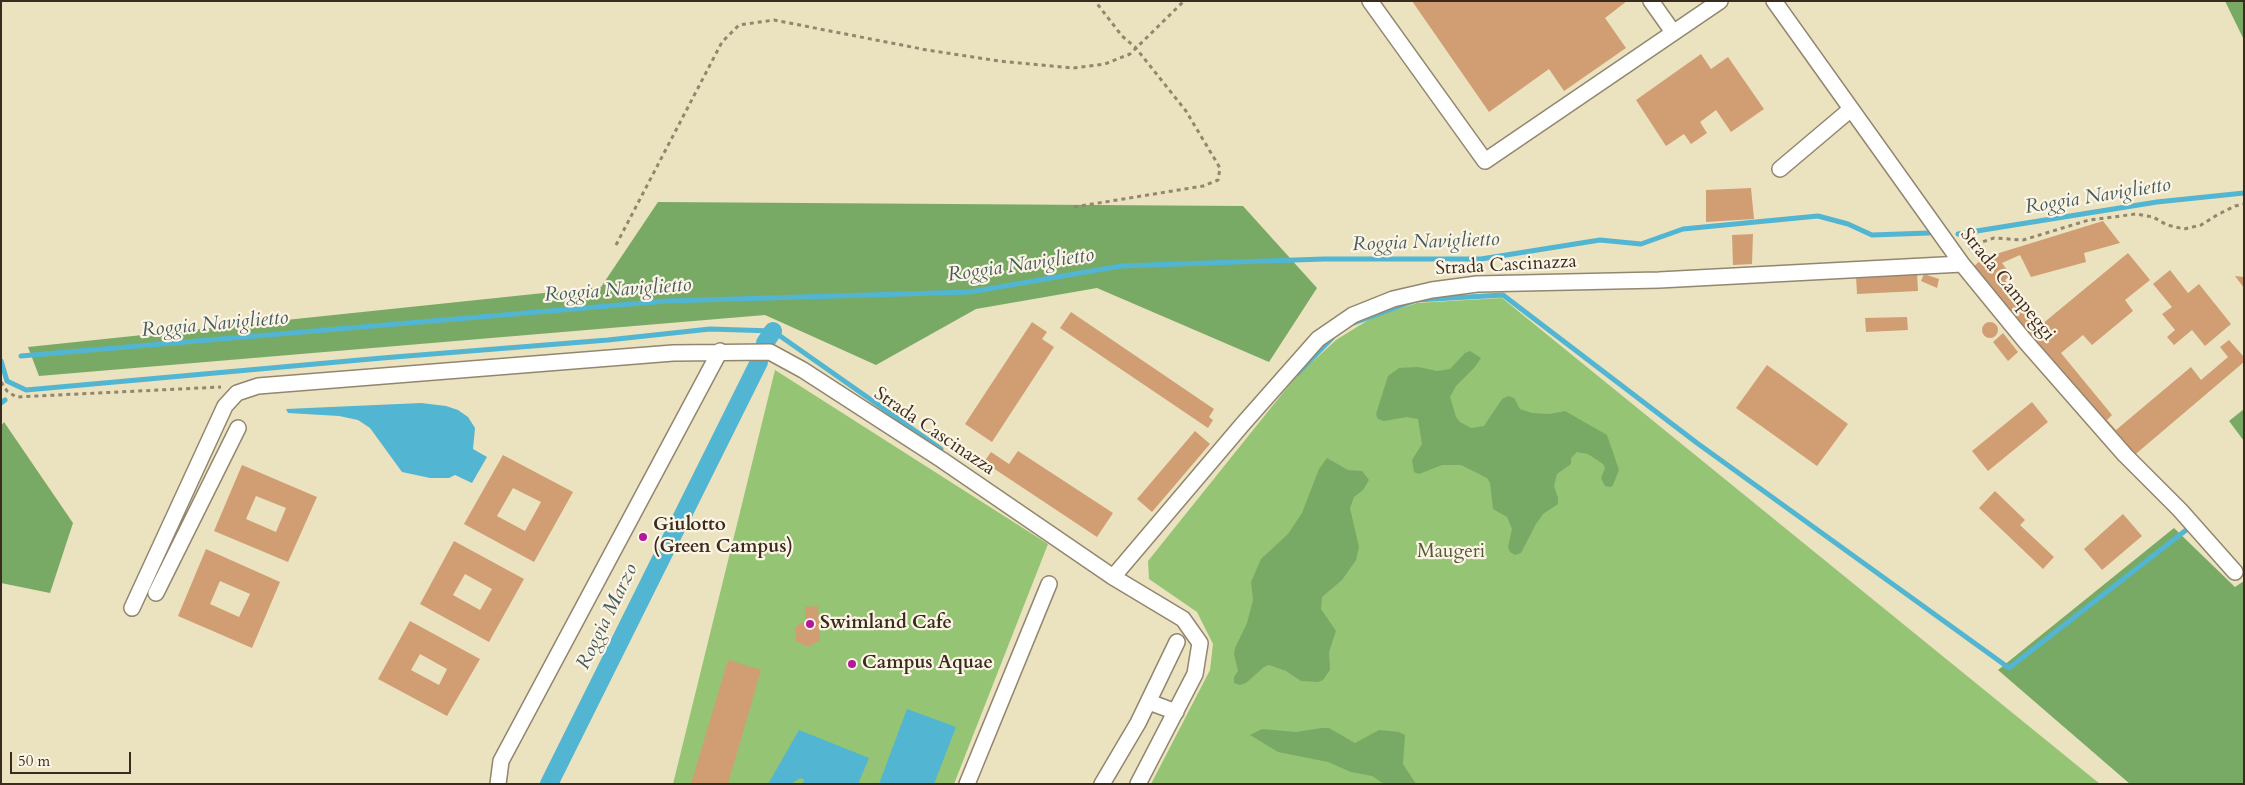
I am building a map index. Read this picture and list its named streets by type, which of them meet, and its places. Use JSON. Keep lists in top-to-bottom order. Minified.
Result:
{"streets":{"street":["Strada Cascinazza","Strada Campeggi"]},"crossings":[["Strada Cascinazza","Strada Campeggi"]],"water":["Roggia Naviglietto","Roggia Marzo"],"parks":["Maugeri"],"places":["Giulotto (Green Campus)","Swimland Cafe","Campus Aquae"],"scale_bar":"50 m"}
